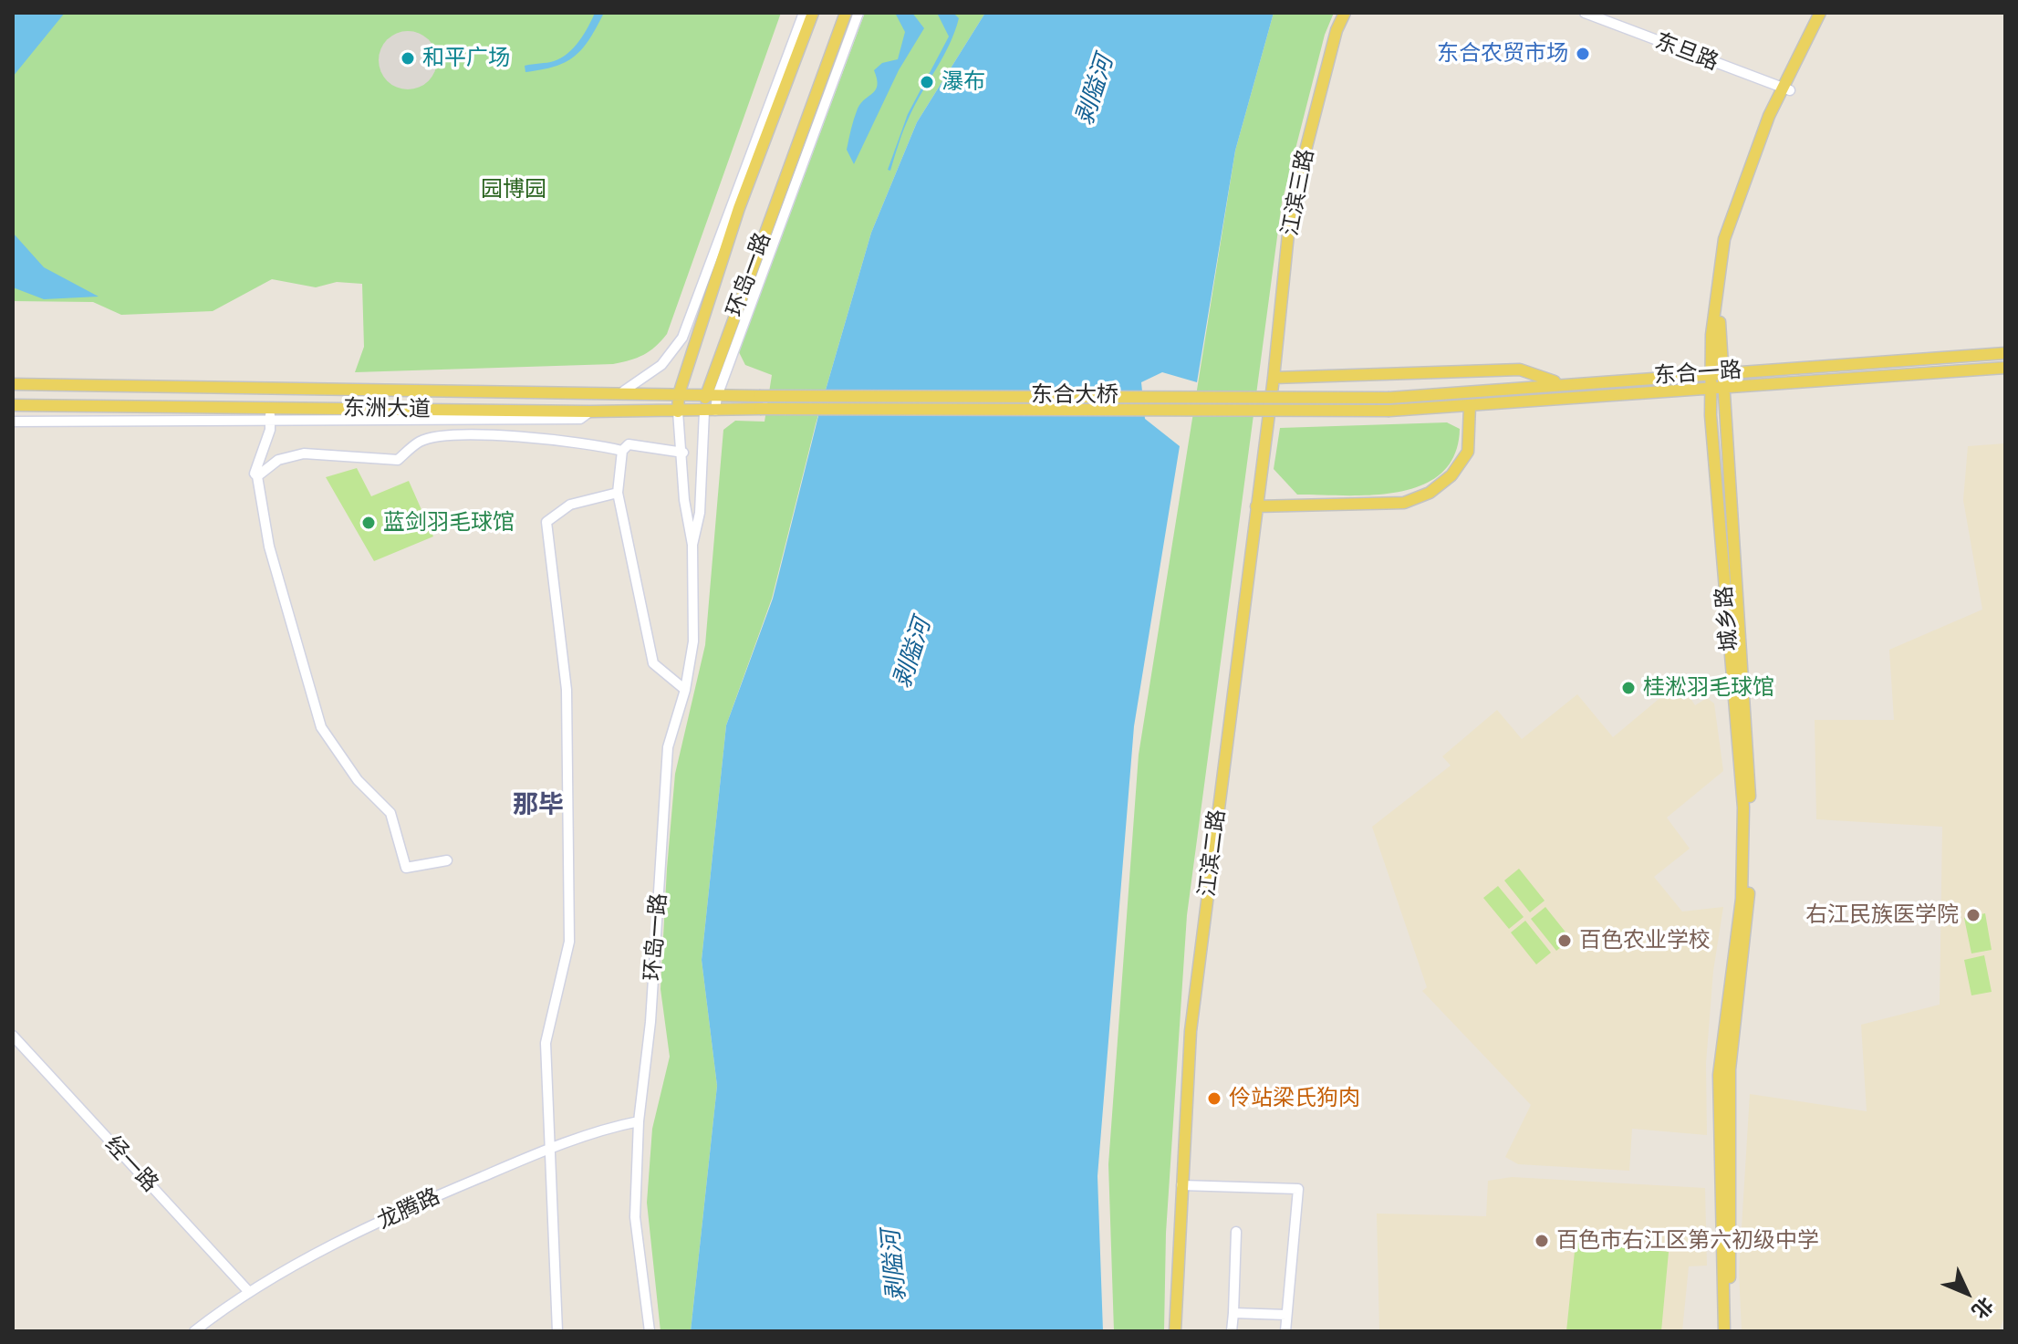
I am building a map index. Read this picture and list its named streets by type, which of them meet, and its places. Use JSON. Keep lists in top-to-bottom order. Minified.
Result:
{"streets":{"main road":["江滨三路","环岛一路","东合一路","东合大桥","东洲大道","城乡路","江滨二路"],"street":["东旦路","经一路","龙腾路"]},"crossings":[["东旦路","城乡路"],["江滨三路","江滨二路"],["环岛一路","东洲大道"],["环岛一路","龙腾路"],["东合一路","东合大桥"],["东合一路","城乡路"],["东合大桥","东洲大道"],["经一路","龙腾路"]],"districts":["那毕"],"water":["剥隘河"],"parks":["园博园"],"places":["东合农贸市场","和平广场","瀑布","蓝剑羽毛球馆","桂淞羽毛球馆","右江民族医学院","百色农业学校","伶站梁氏狗肉","百色市右江区第六初级中学"],"north":"bottom right"}
